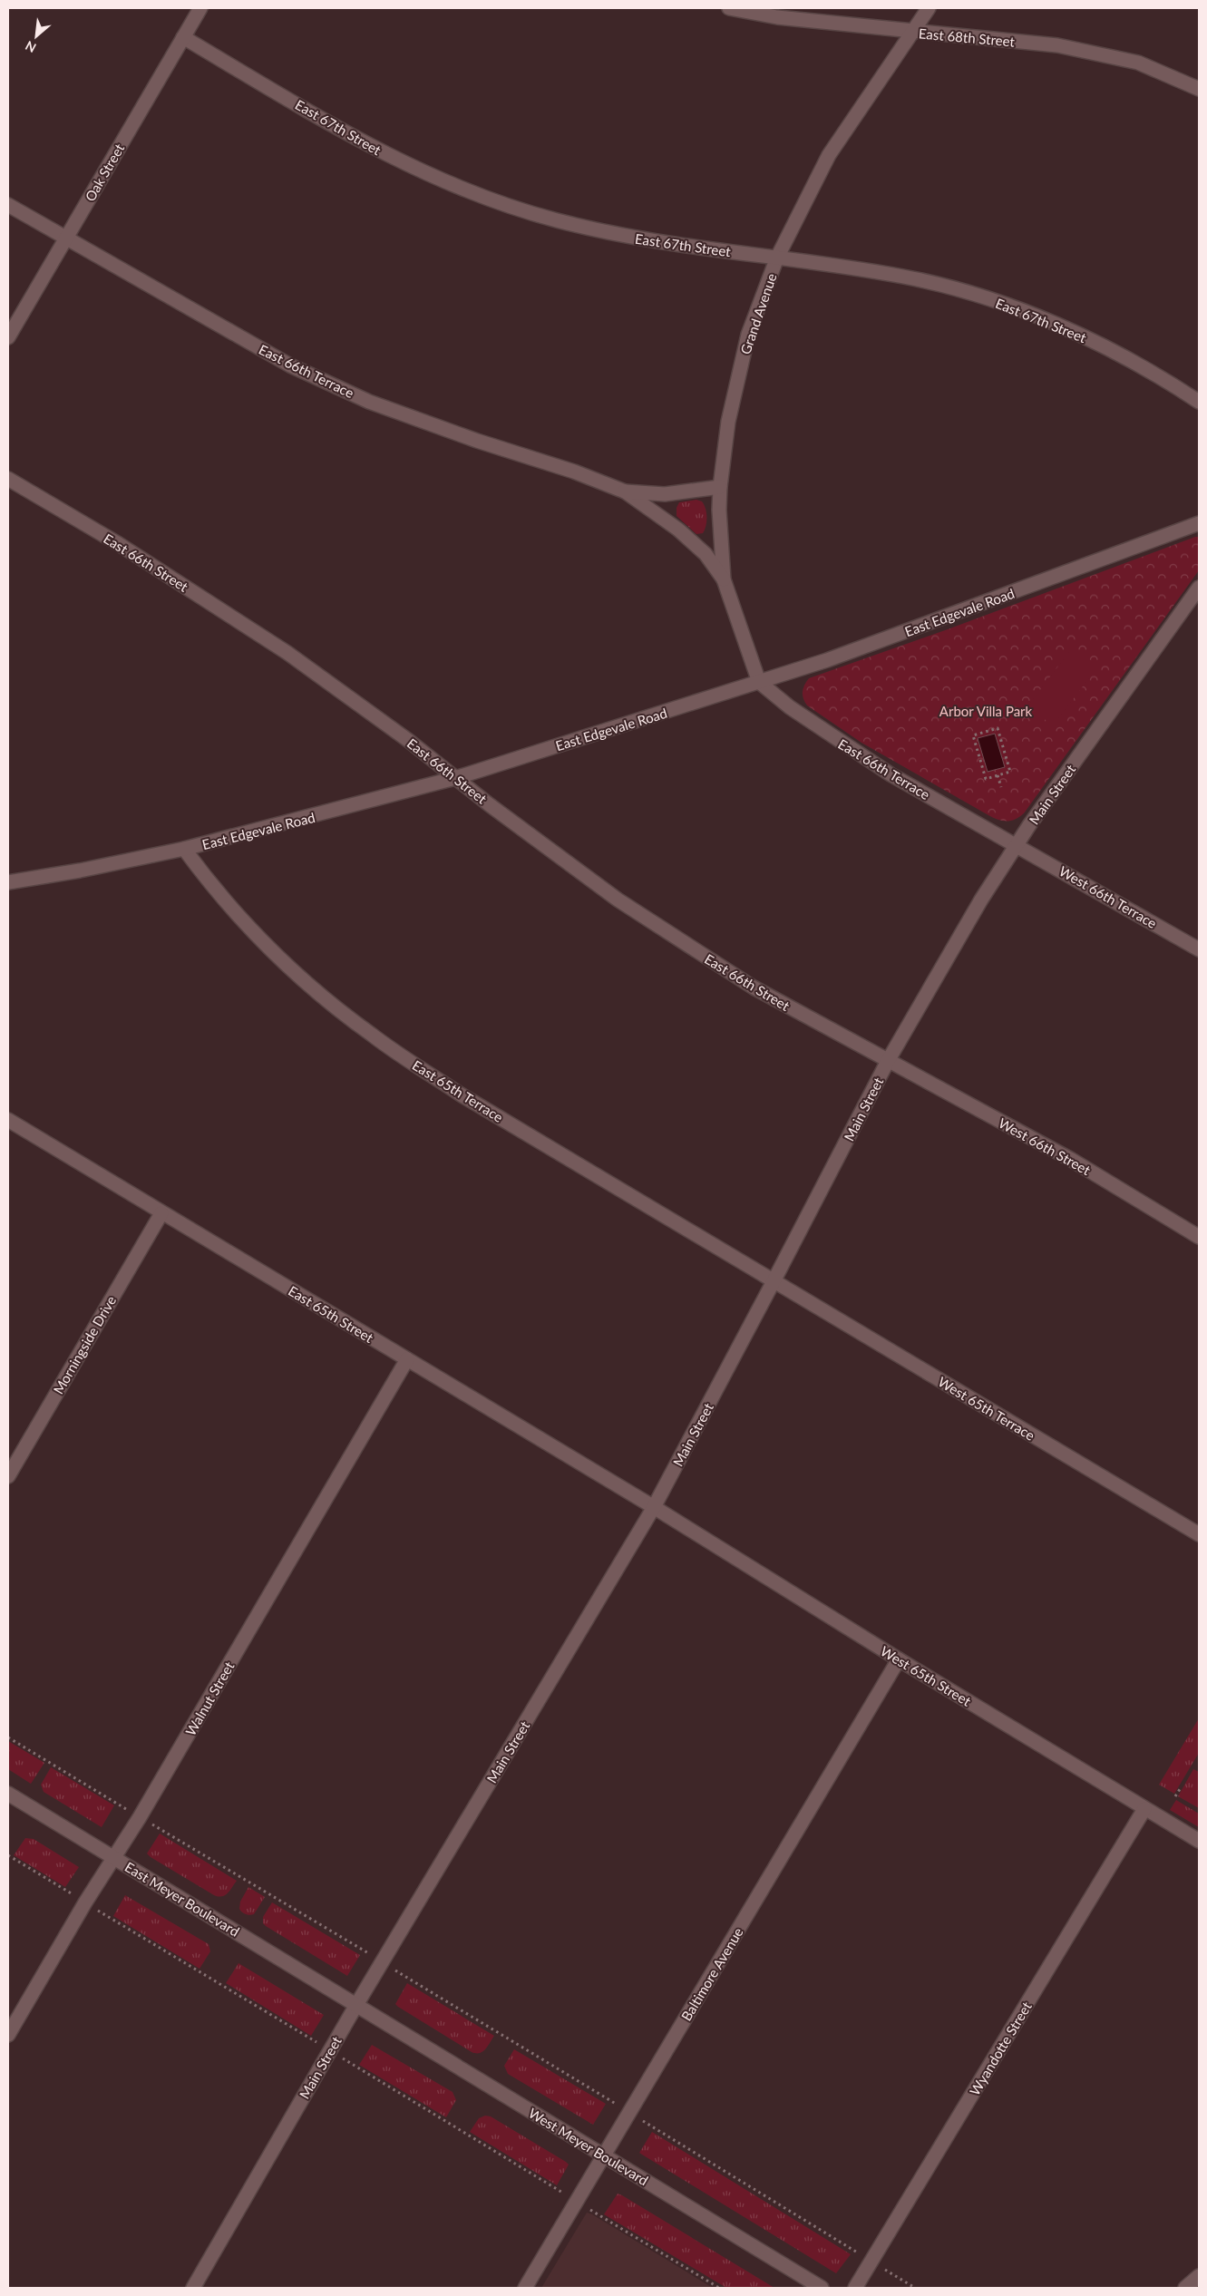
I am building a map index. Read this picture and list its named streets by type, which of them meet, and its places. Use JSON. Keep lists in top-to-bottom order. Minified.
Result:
{"streets":{"street":["East 68th Street","East 67th Street","Oak Street","Grand Avenue","East 66th Terrace","East 66th Street","East Edgevale Road","Main Street","West 66th Terrace","East 65th Terrace","West 66th Street","East 65th Street","Morningside Drive","West 65th Terrace","West 65th Street","Walnut Street","East Meyer Boulevard","Baltimore Avenue","Wyandotte Street","West Meyer Boulevard"]},"crossings":[["East 68th Street","Grand Avenue"],["East 67th Street","Oak Street"],["East 67th Street","Grand Avenue"],["Oak Street","East 66th Terrace"],["Grand Avenue","East 66th Terrace"],["Grand Avenue","East Edgevale Road"],["East 66th Terrace","East Edgevale Road"],["East 66th Terrace","Main Street"],["East 66th Terrace","West 66th Terrace"],["East 66th Street","East Edgevale Road"],["East 66th Street","Main Street"],["East 66th Street","West 66th Street"],["East Edgevale Road","East 65th Terrace"],["Main Street","West 66th Terrace"],["Main Street","East 65th Terrace"],["Main Street","West 66th Street"],["Main Street","East 65th Street"],["Main Street","West 65th Terrace"],["Main Street","West 65th Street"],["Main Street","East Meyer Boulevard"],["Main Street","West Meyer Boulevard"],["East 65th Terrace","West 65th Terrace"],["East 65th Street","Morningside Drive"],["East 65th Street","West 65th Street"],["East 65th Street","Walnut Street"],["West 65th Street","Baltimore Avenue"],["West 65th Street","Wyandotte Street"],["Walnut Street","East Meyer Boulevard"],["East Meyer Boulevard","West Meyer Boulevard"],["Baltimore Avenue","West Meyer Boulevard"]],"parks":["Arbor Villa Park"],"north":"bottom left"}
